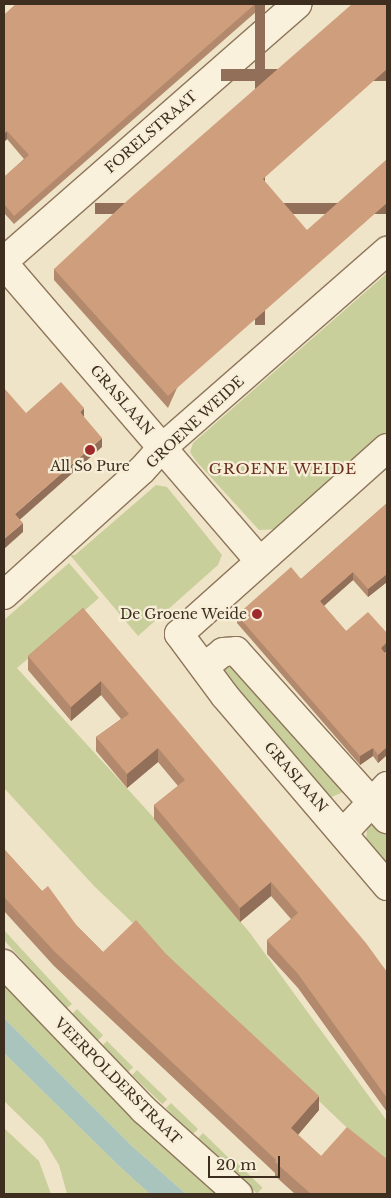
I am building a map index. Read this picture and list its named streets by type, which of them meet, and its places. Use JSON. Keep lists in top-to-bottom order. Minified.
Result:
{"streets":{"street":["FORELSTRAAT","GRASLAAN","GROENE WEIDE","VEERPOLDERSTRAAT"]},"crossings":[["FORELSTRAAT","GRASLAAN"],["GRASLAAN","GROENE WEIDE"]],"districts":["GROENE WEIDE"],"places":["All So Pure","De Groene Weide"],"scale_bar":"20 m"}
